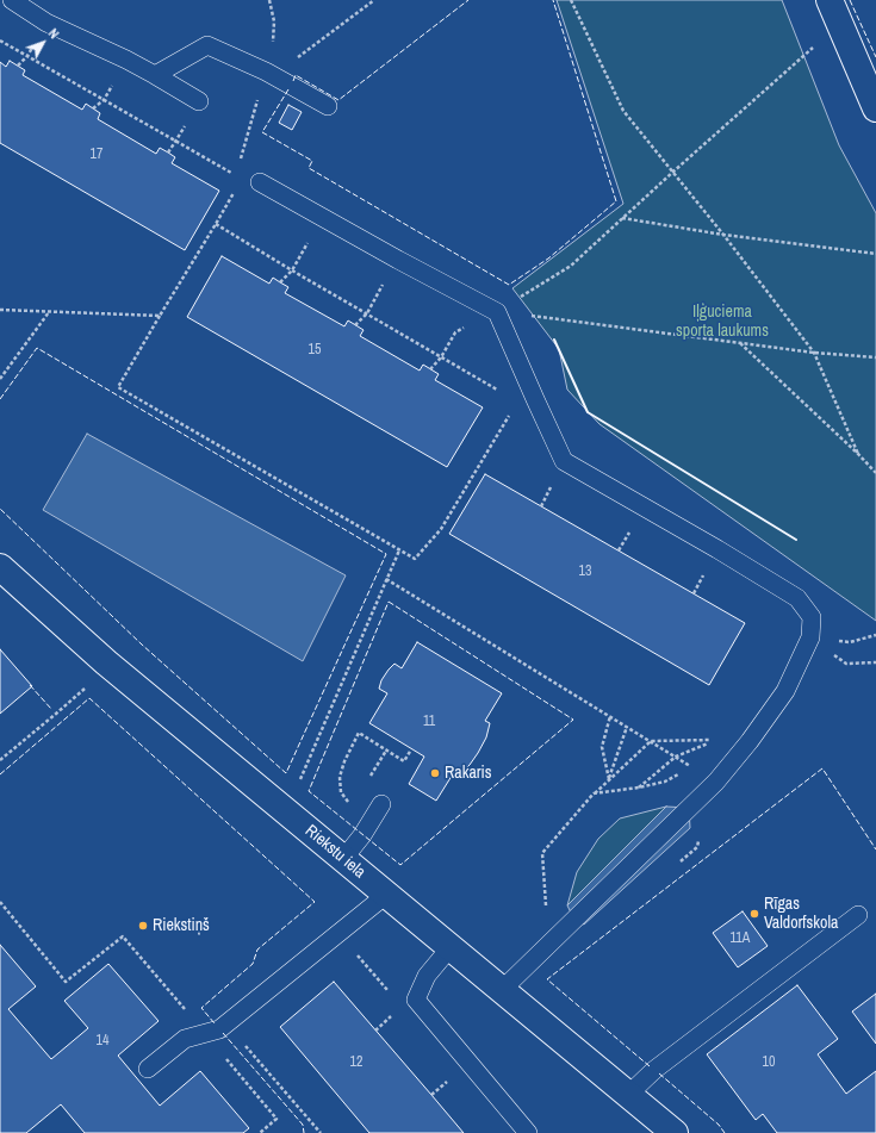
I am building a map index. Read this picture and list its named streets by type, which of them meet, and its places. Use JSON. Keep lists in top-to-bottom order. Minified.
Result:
{"streets":{"street":["Riekstu iela"]},"parks":["Iļģuciema sporta laukums"],"places":["Rakaris","Rīgas Valdorfskola","Riekstiņš"],"house_numbers":["17","15","13","11","11A","14","12","10"],"north":"top right"}
